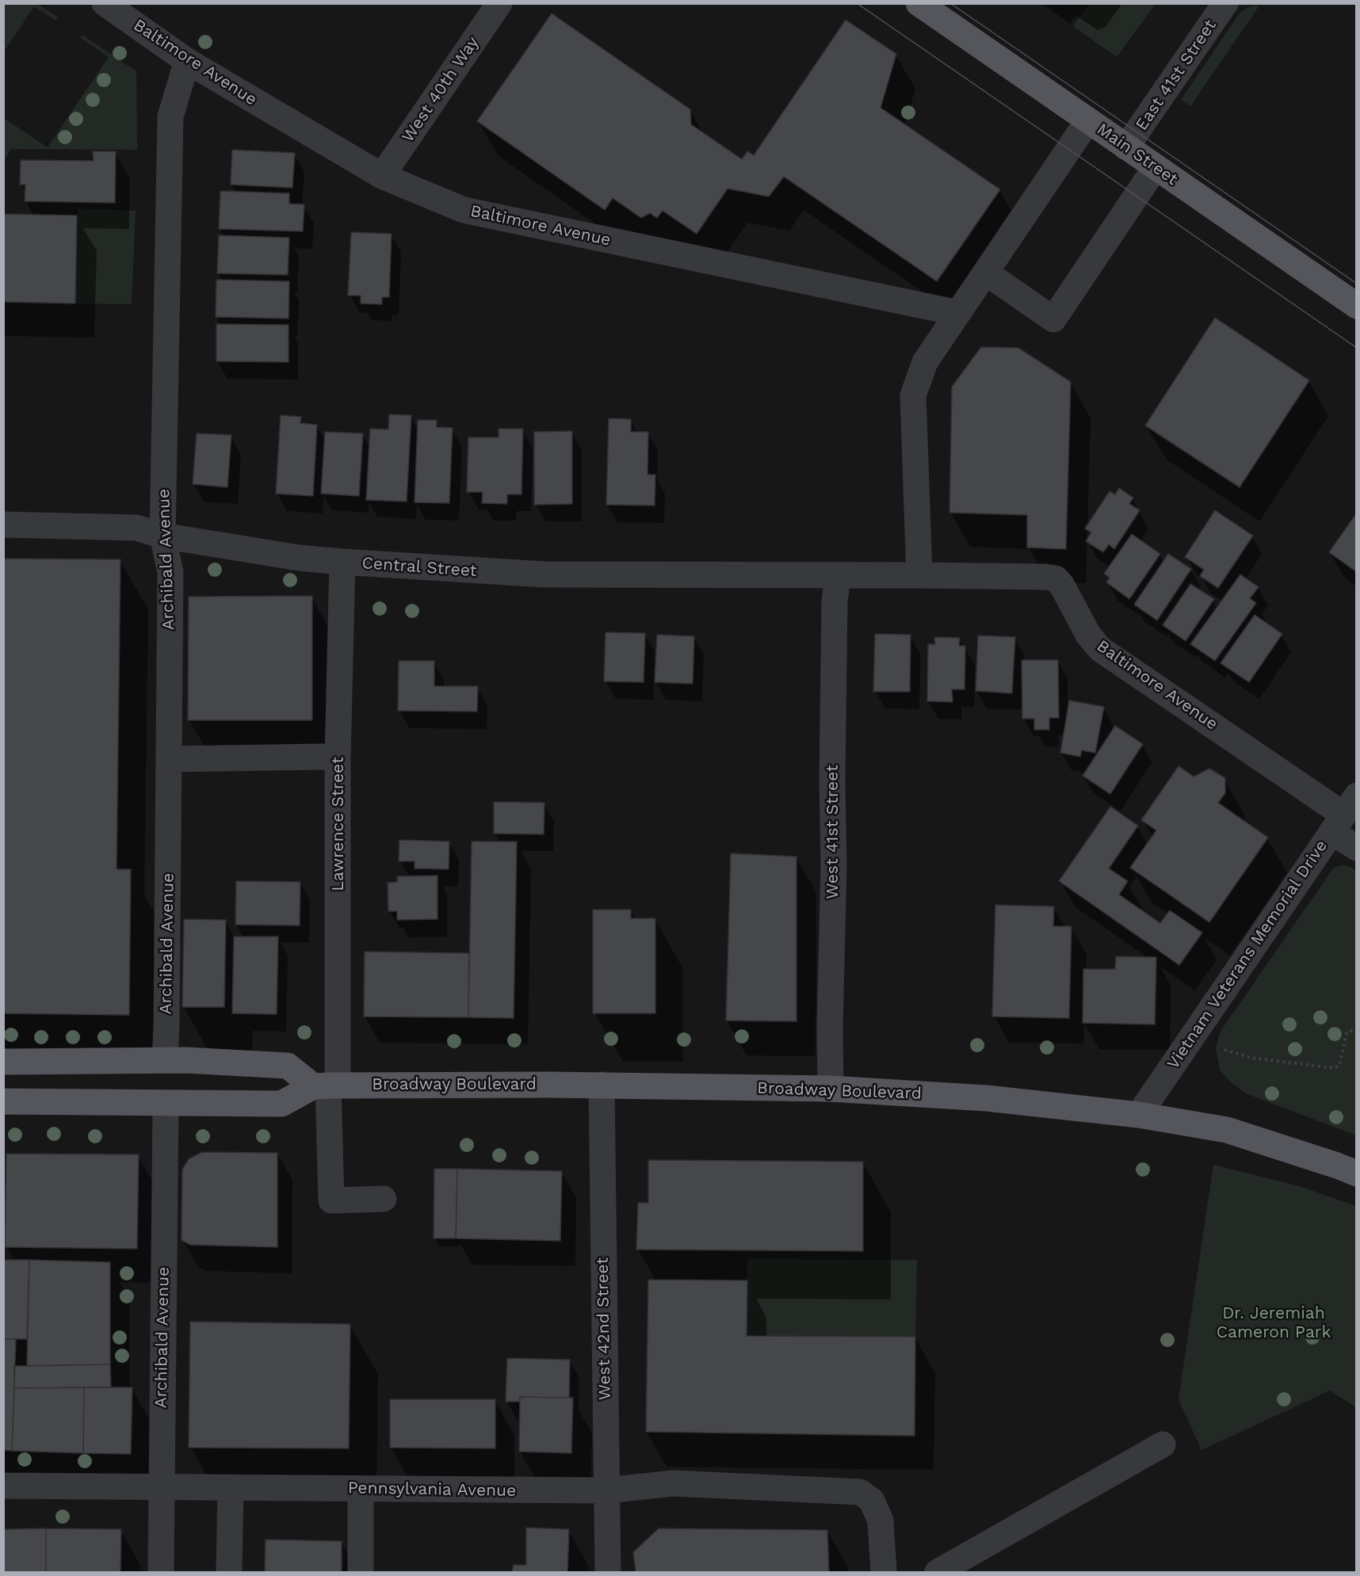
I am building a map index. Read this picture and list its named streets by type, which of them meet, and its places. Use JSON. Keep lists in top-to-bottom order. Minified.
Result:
{"streets":{"main road":["Main Street","Broadway Boulevard"],"street":["Baltimore Avenue","East 41st Street","West 40th Way","Archibald Avenue","Central Street","Lawrence Street","West 41st Street","Vietnam Veterans Memorial Drive","West 42nd Street","Pennsylvania Avenue"]},"crossings":[["Baltimore Avenue","West 40th Way"],["Baltimore Avenue","Archibald Avenue"],["Baltimore Avenue","Central Street"],["Baltimore Avenue","West 41st Street"],["Baltimore Avenue","Vietnam Veterans Memorial Drive"],["East 41st Street","Main Street"],["Archibald Avenue","Central Street"],["Archibald Avenue","Broadway Boulevard"],["Archibald Avenue","Pennsylvania Avenue"],["Central Street","Lawrence Street"],["Central Street","West 41st Street"],["Lawrence Street","Broadway Boulevard"],["West 41st Street","Broadway Boulevard"],["Vietnam Veterans Memorial Drive","Broadway Boulevard"],["Broadway Boulevard","West 42nd Street"],["West 42nd Street","Pennsylvania Avenue"]],"parks":["Dr. Jeremiah Cameron Park"]}
